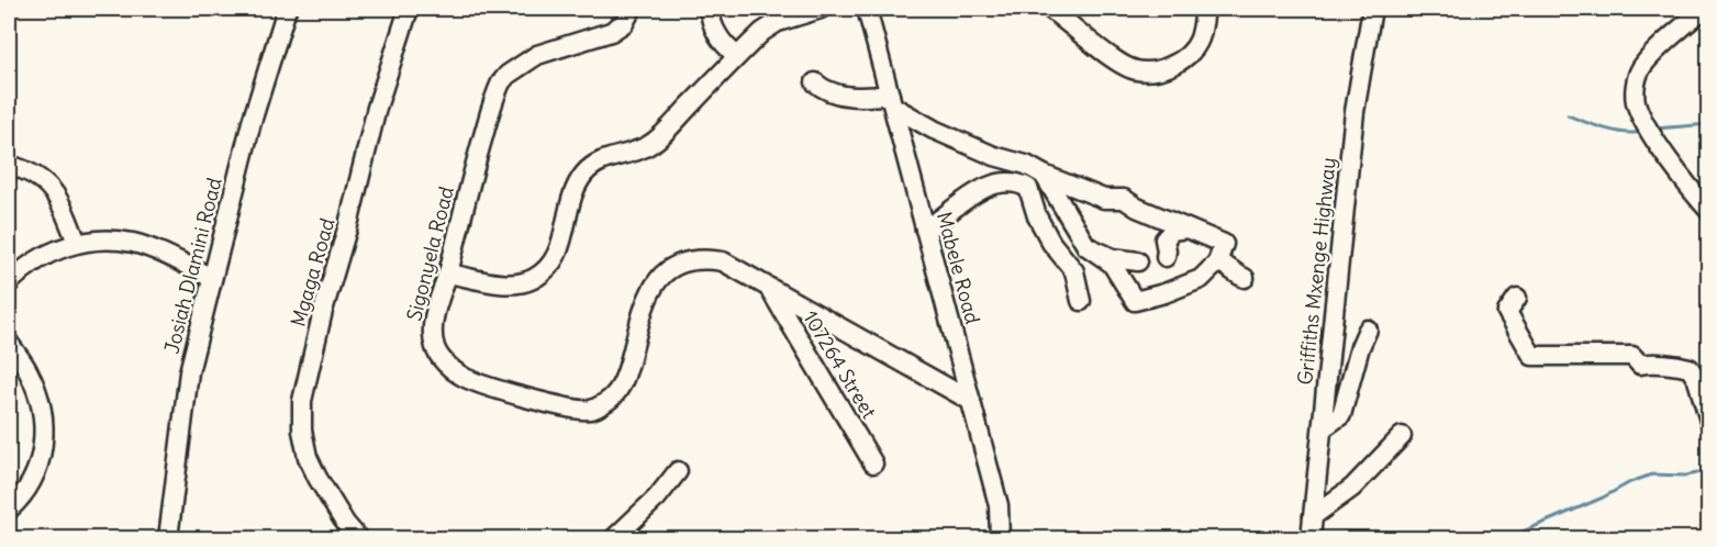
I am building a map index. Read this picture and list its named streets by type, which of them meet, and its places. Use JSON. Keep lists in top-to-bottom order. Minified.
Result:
{"streets":{"street":["Sigonyela Road","Josiah Dlamini Road","Mabele Road","Griffiths Mxenge Highway","Mgaga Road","107264 Street"]},"crossings":[["Sigonyela Road","Mabele Road"],["Sigonyela Road","107264 Street"]]}
